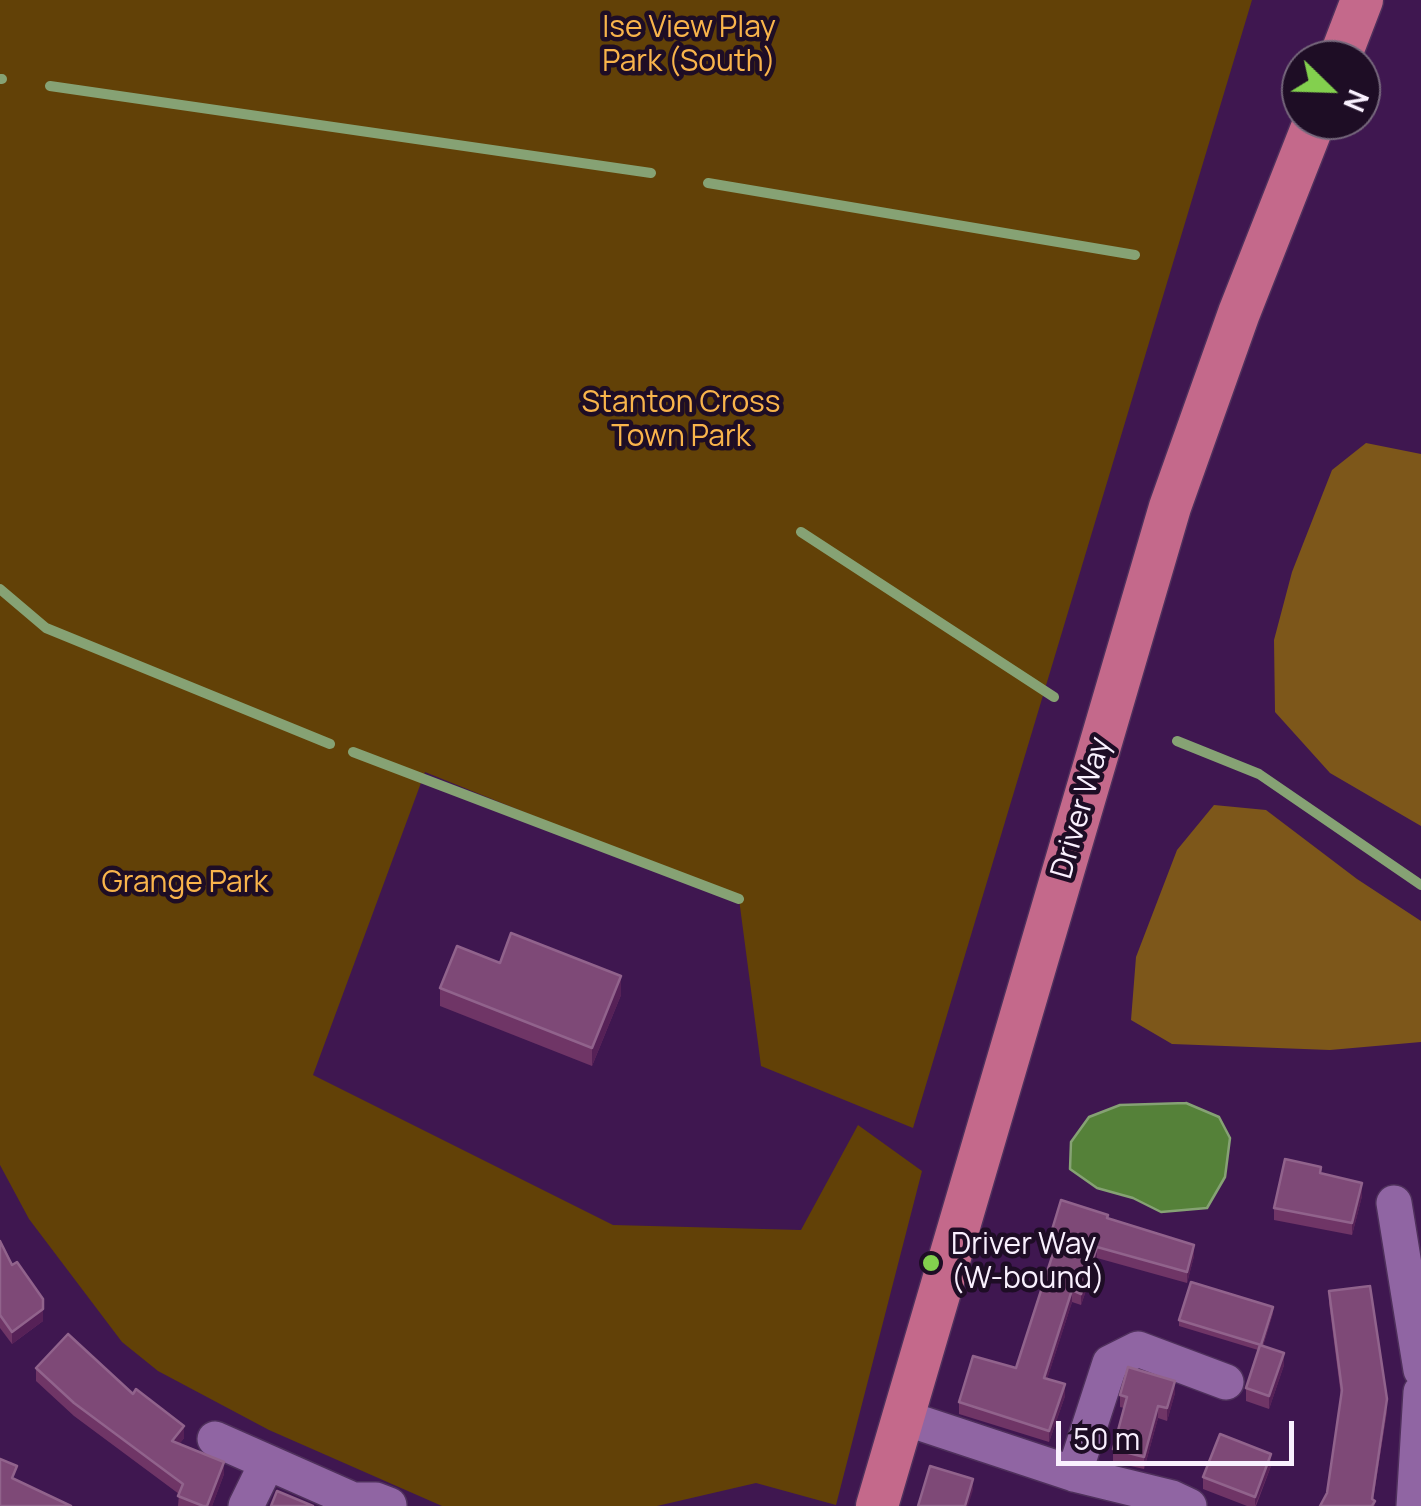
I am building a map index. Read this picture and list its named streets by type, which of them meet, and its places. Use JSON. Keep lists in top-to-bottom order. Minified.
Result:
{"streets":{"main road":["Driver Way"]},"parks":["Ise View Play Park (South)","Stanton Cross Town Park","Grange Park"],"places":["Driver Way (W-bound)"],"scale_bar":"50 m","north":"bottom right"}
